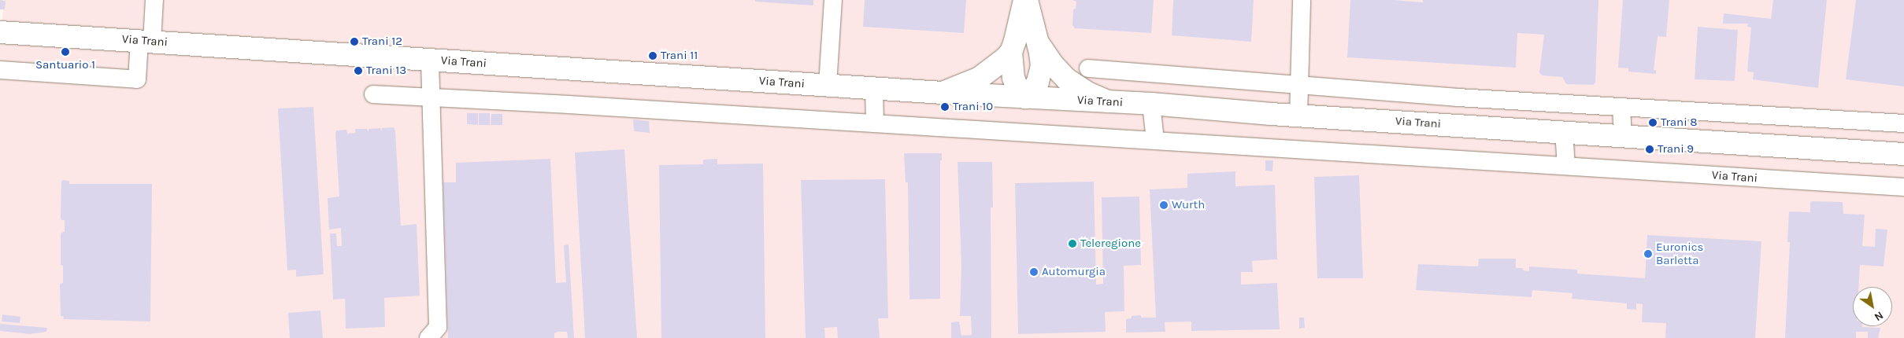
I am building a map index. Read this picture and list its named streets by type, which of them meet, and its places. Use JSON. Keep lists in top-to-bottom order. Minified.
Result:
{"streets":{"main road":["Via Trani"]},"places":["Trani 12","Santuario 1","Trani 11","Trani 13","Trani 10","Trani 8","Trani 9","Wurth","Teleregione","Euronics Barletta","Automurgia"],"north":"bottom right"}
